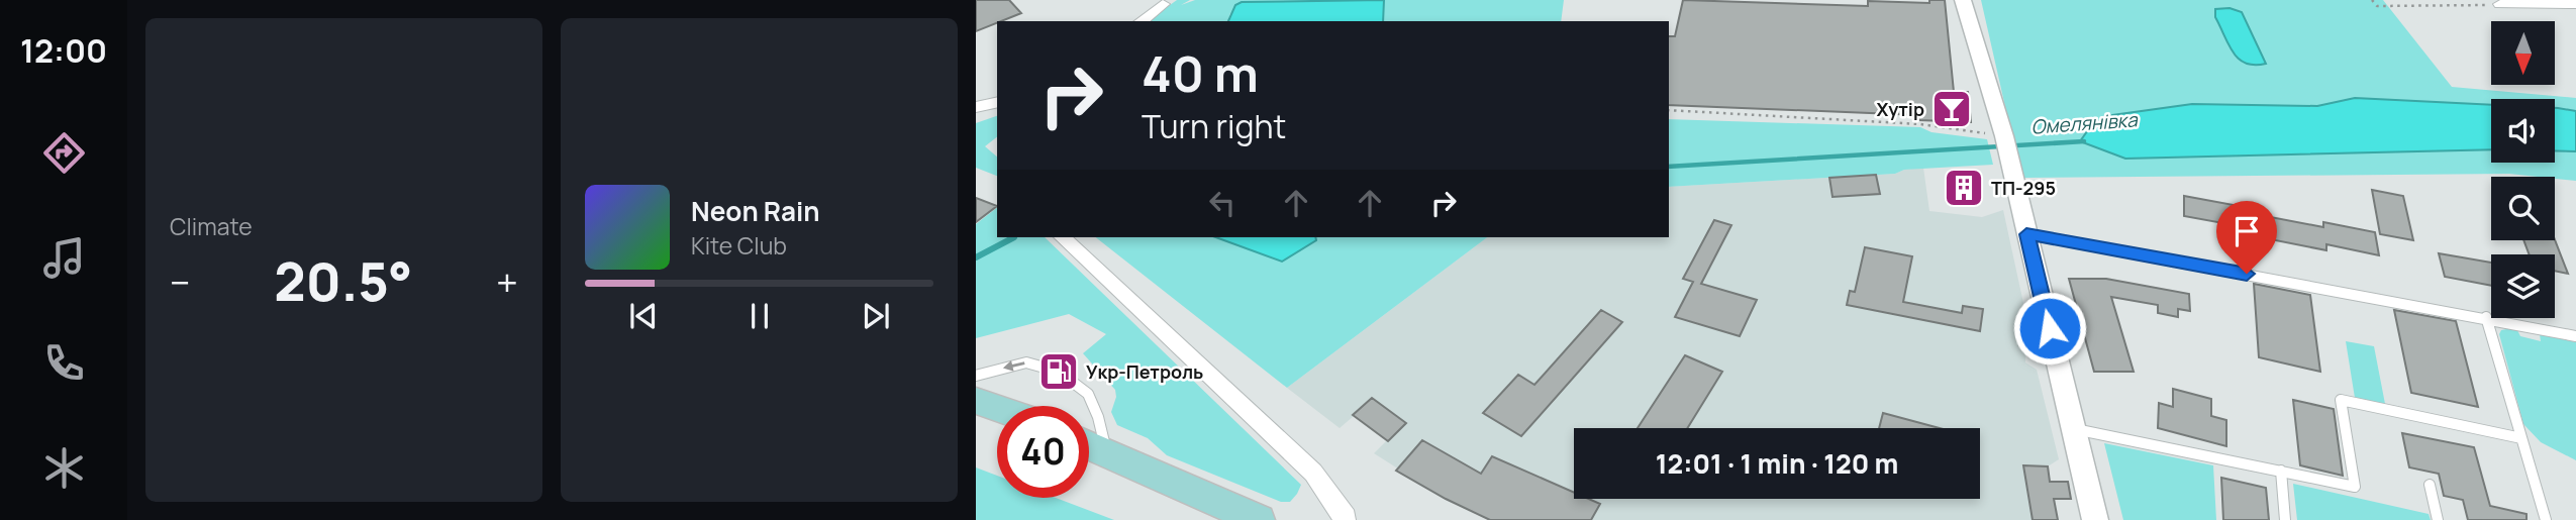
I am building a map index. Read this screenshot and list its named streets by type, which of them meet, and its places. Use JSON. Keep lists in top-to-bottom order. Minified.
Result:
{"water":["Омелянівка"],"places":{"bar":["Хутір"],"building":["ТП-295"],"fuel station":["Укр-Петроль"]},"north":"bottom","page":{"tabs":"12:00","tile":"Climate","turn":["40 m","Turn right"],"song":["Neon Rain","Kite Club"],"heat":["−","20.5°","+"],"limit":"40","trip":"12:01 · 1 min · 120 m"}}
